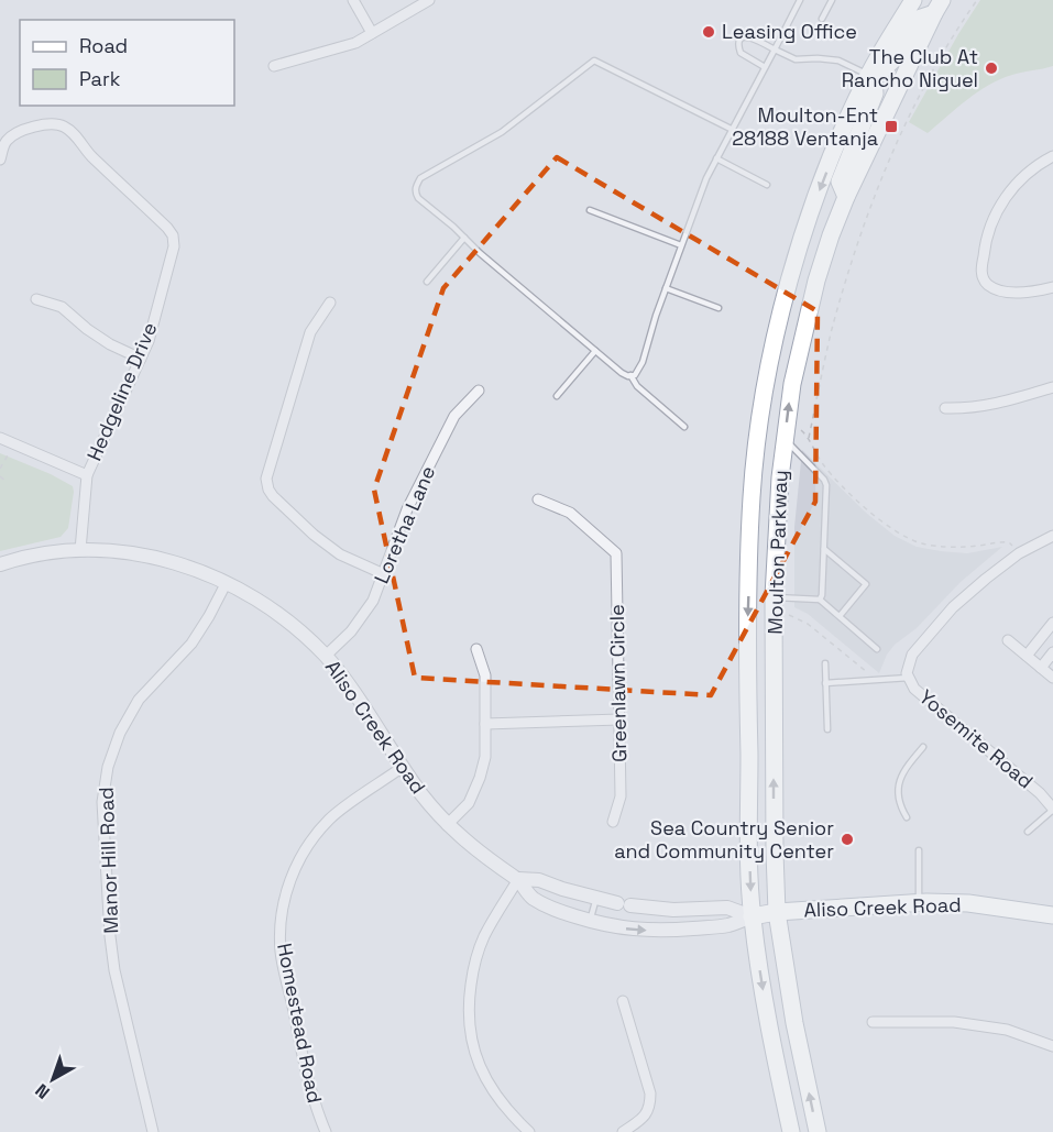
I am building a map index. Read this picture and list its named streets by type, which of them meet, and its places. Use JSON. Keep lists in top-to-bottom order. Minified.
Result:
{"streets":{"main road":["Moulton Parkway","Aliso Creek Road"],"street":["Hedgeline Drive","Loretha Lane","Greenlawn Circle","Yosemite Road","Manor Hill Road","Homestead Road"]},"crossings":[["Hedgeline Drive","Aliso Creek Road"],["Loretha Lane","Aliso Creek Road"],["Moulton Parkway","Aliso Creek Road"],["Aliso Creek Road","Manor Hill Road"],["Aliso Creek Road","Homestead Road"]],"places":{"other":["Leasing Office","The Club At Rancho Niguel","Sea Country Senior and Community Center"],"transit":["Moulton-Ent 28188 Ventanja"]},"legend":["Road","Park"],"north":"bottom left"}
